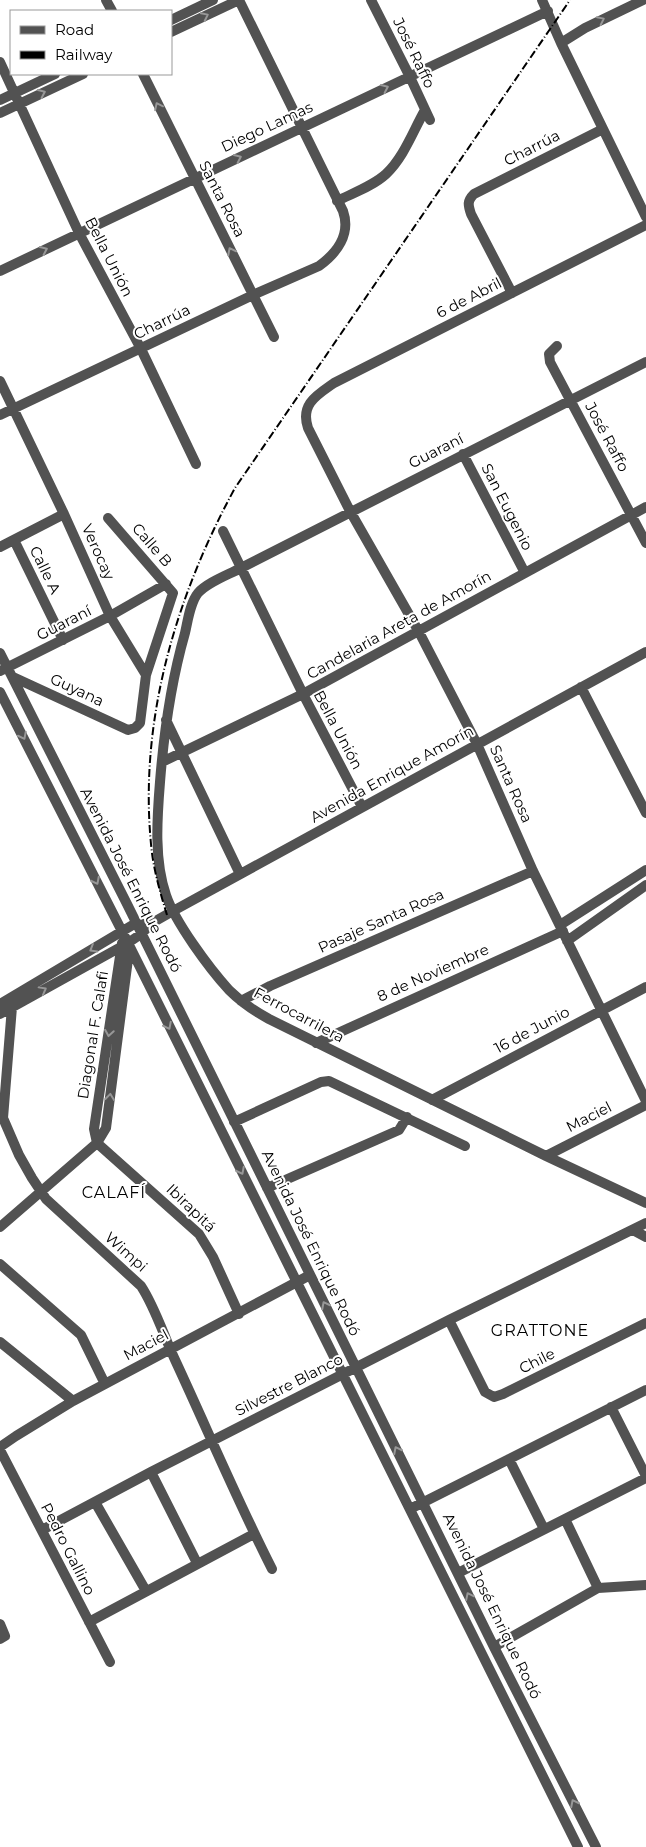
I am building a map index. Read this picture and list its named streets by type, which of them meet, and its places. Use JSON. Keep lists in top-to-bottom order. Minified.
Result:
{"streets":{"street":["José Raffo","Diego Lamas","Charrúa","Santa Rosa","Bella Unión","6 de Abril","Guaraní","San Eugenio","Calle B","Verocay","Calle A","Candelaria Areta de Amorín","Guyana","Avenida Enrique Amorín","Avenida José Enrique Rodó","Pasaje Santa Rosa","8 de Noviembre","Ferrocarrilera","16 de Junio","Diagonal F. Calafi","Maciel","Ibirapitá","Wimpi","Chile","Silvestre Blanco","Pedro Gallino"]},"crossings":[["José Raffo","Diego Lamas"],["José Raffo","Guaraní"],["José Raffo","Candelaria Areta de Amorín"],["Diego Lamas","Santa Rosa"],["Diego Lamas","Bella Unión"],["Charrúa","Santa Rosa"],["Charrúa","Bella Unión"],["Charrúa","6 de Abril"],["Charrúa","Verocay"],["Santa Rosa","6 de Abril"],["Santa Rosa","Guaraní"],["Santa Rosa","Candelaria Areta de Amorín"],["Santa Rosa","Avenida Enrique Amorín"],["Santa Rosa","Pasaje Santa Rosa"],["Santa Rosa","8 de Noviembre"],["Santa Rosa","16 de Junio"],["Santa Rosa","Maciel"],["Bella Unión","Guaraní"],["Bella Unión","Candelaria Areta de Amorín"],["Bella Unión","Avenida Enrique Amorín"],["Bella Unión","Ferrocarrilera"],["Guaraní","San Eugenio"],["Guaraní","Calle B"],["Guaraní","Verocay"],["Guaraní","Calle A"],["Guaraní","Avenida José Enrique Rodó"],["Guaraní","Ferrocarrilera"],["San Eugenio","Candelaria Areta de Amorín"],["Calle B","Verocay"],["Calle B","Guyana"],["Verocay","Guyana"],["Candelaria Areta de Amorín","Ferrocarrilera"],["Guyana","Avenida José Enrique Rodó"],["Avenida Enrique Amorín","Avenida José Enrique Rodó"],["Avenida Enrique Amorín","Ferrocarrilera"],["Avenida Enrique Amorín","Diagonal F. Calafi"],["Avenida Enrique Amorín","Wimpi"],["Avenida José Enrique Rodó","Diagonal F. Calafi"],["Avenida José Enrique Rodó","Maciel"],["Avenida José Enrique Rodó","Silvestre Blanco"],["Pasaje Santa Rosa","Ferrocarrilera"],["8 de Noviembre","Ferrocarrilera"],["Ferrocarrilera","16 de Junio"],["Ferrocarrilera","Maciel"],["Diagonal F. Calafi","Ibirapitá"],["Maciel","Ibirapitá"],["Maciel","Wimpi"],["Maciel","Pedro Gallino"],["Wimpi","Silvestre Blanco"],["Chile","Silvestre Blanco"],["Silvestre Blanco","Pedro Gallino"]],"districts":["CALAFÍ","GRATTONE"],"legend":["Road","Railway"]}
